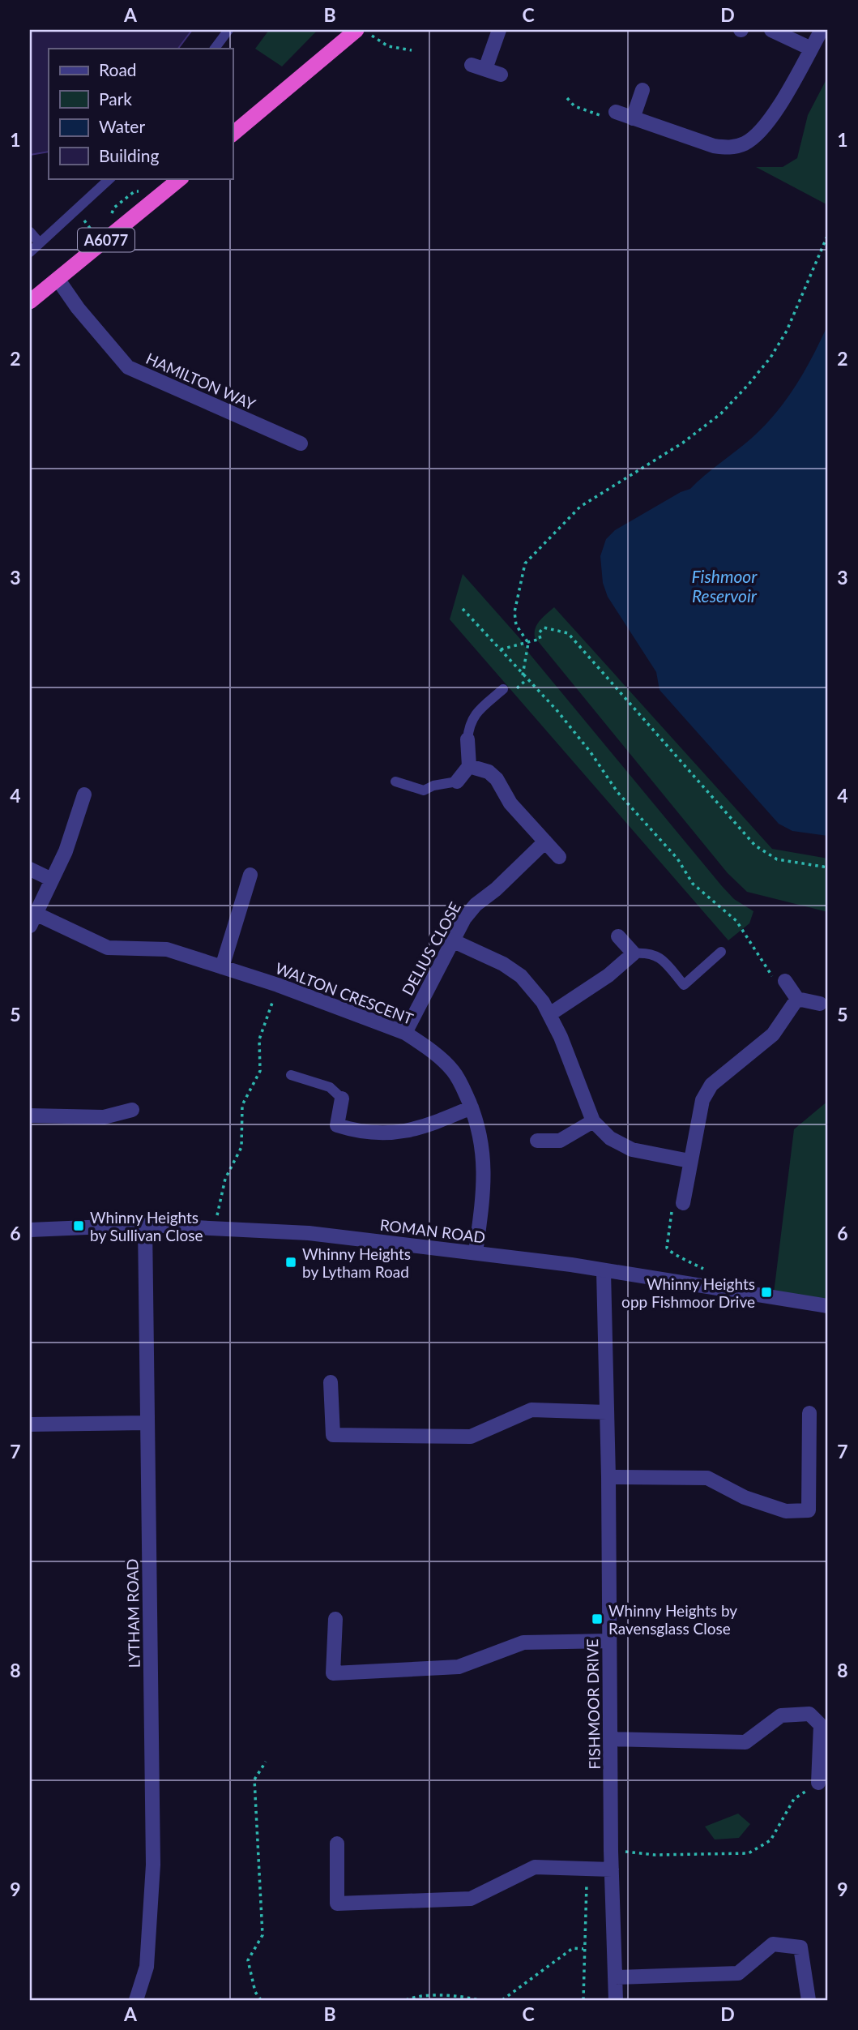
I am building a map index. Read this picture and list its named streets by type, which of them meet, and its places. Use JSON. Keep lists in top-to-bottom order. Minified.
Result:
{"streets":{"highway":["A6077"],"street":["HAMILTON WAY","DELIUS CLOSE","WALTON CRESCENT","ROMAN ROAD","LYTHAM ROAD","FISHMOOR DRIVE"]},"crossings":[["A6077","HAMILTON WAY"],["DELIUS CLOSE","WALTON CRESCENT"],["WALTON CRESCENT","ROMAN ROAD"],["ROMAN ROAD","LYTHAM ROAD"],["ROMAN ROAD","FISHMOOR DRIVE"]],"water":["Fishmoor Reservoir"],"places":{"transit":["Whinny Heights by Sullivan Close","Whinny Heights by Lytham Road","Whinny Heights opp Fishmoor Drive","Whinny Heights by Ravensglass Close"]},"legend":["Road","Park","Water","Building"],"grid":{"columns":["A","B","C","D"],"rows":["1","2","3","4","5","6","7","8","9"]}}
